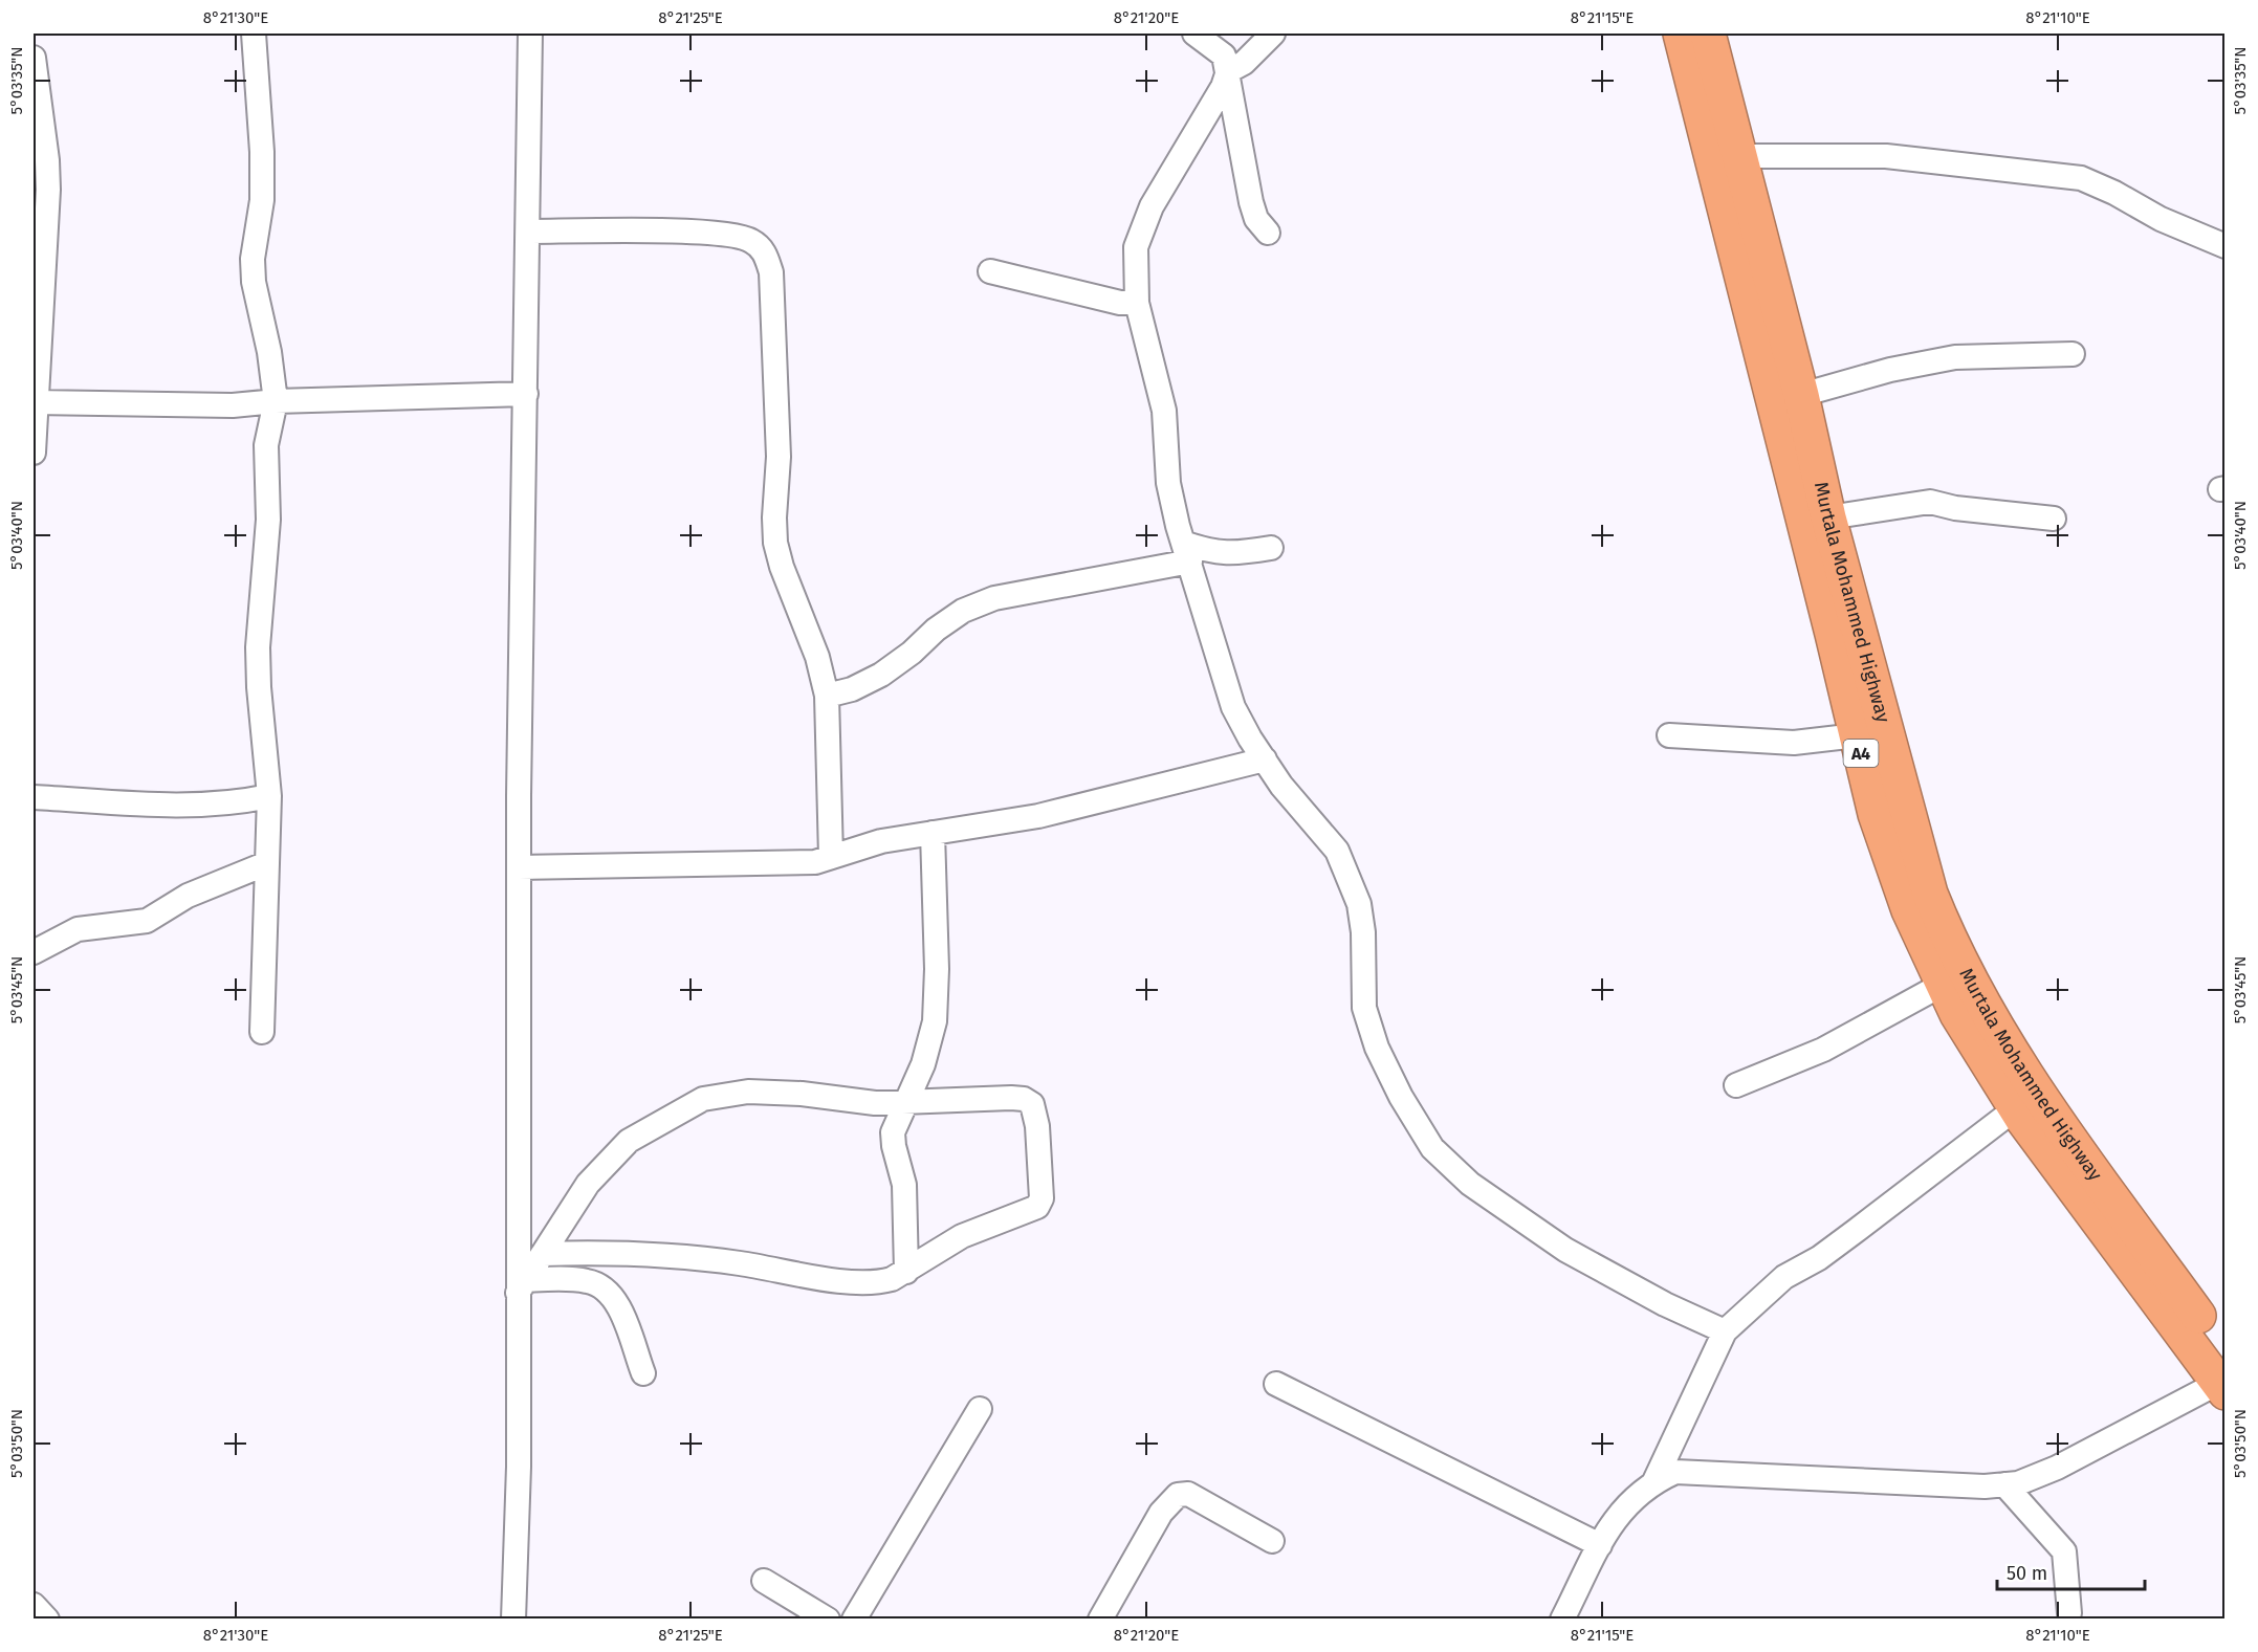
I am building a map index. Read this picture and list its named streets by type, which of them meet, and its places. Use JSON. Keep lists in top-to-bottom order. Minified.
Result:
{"streets":{"highway":["Murtala Mohammed Highway","A4"]},"crossings":[["Murtala Mohammed Highway","A4"]],"scale_bar":"50 m","coordinates":["8°21'30\"E","8°21'25\"E","8°21'20\"E","8°21'15\"E","8°21'10\"E","5°03'35\"N","5°03'40\"N","5°03'45\"N","5°03'50\"N"]}
